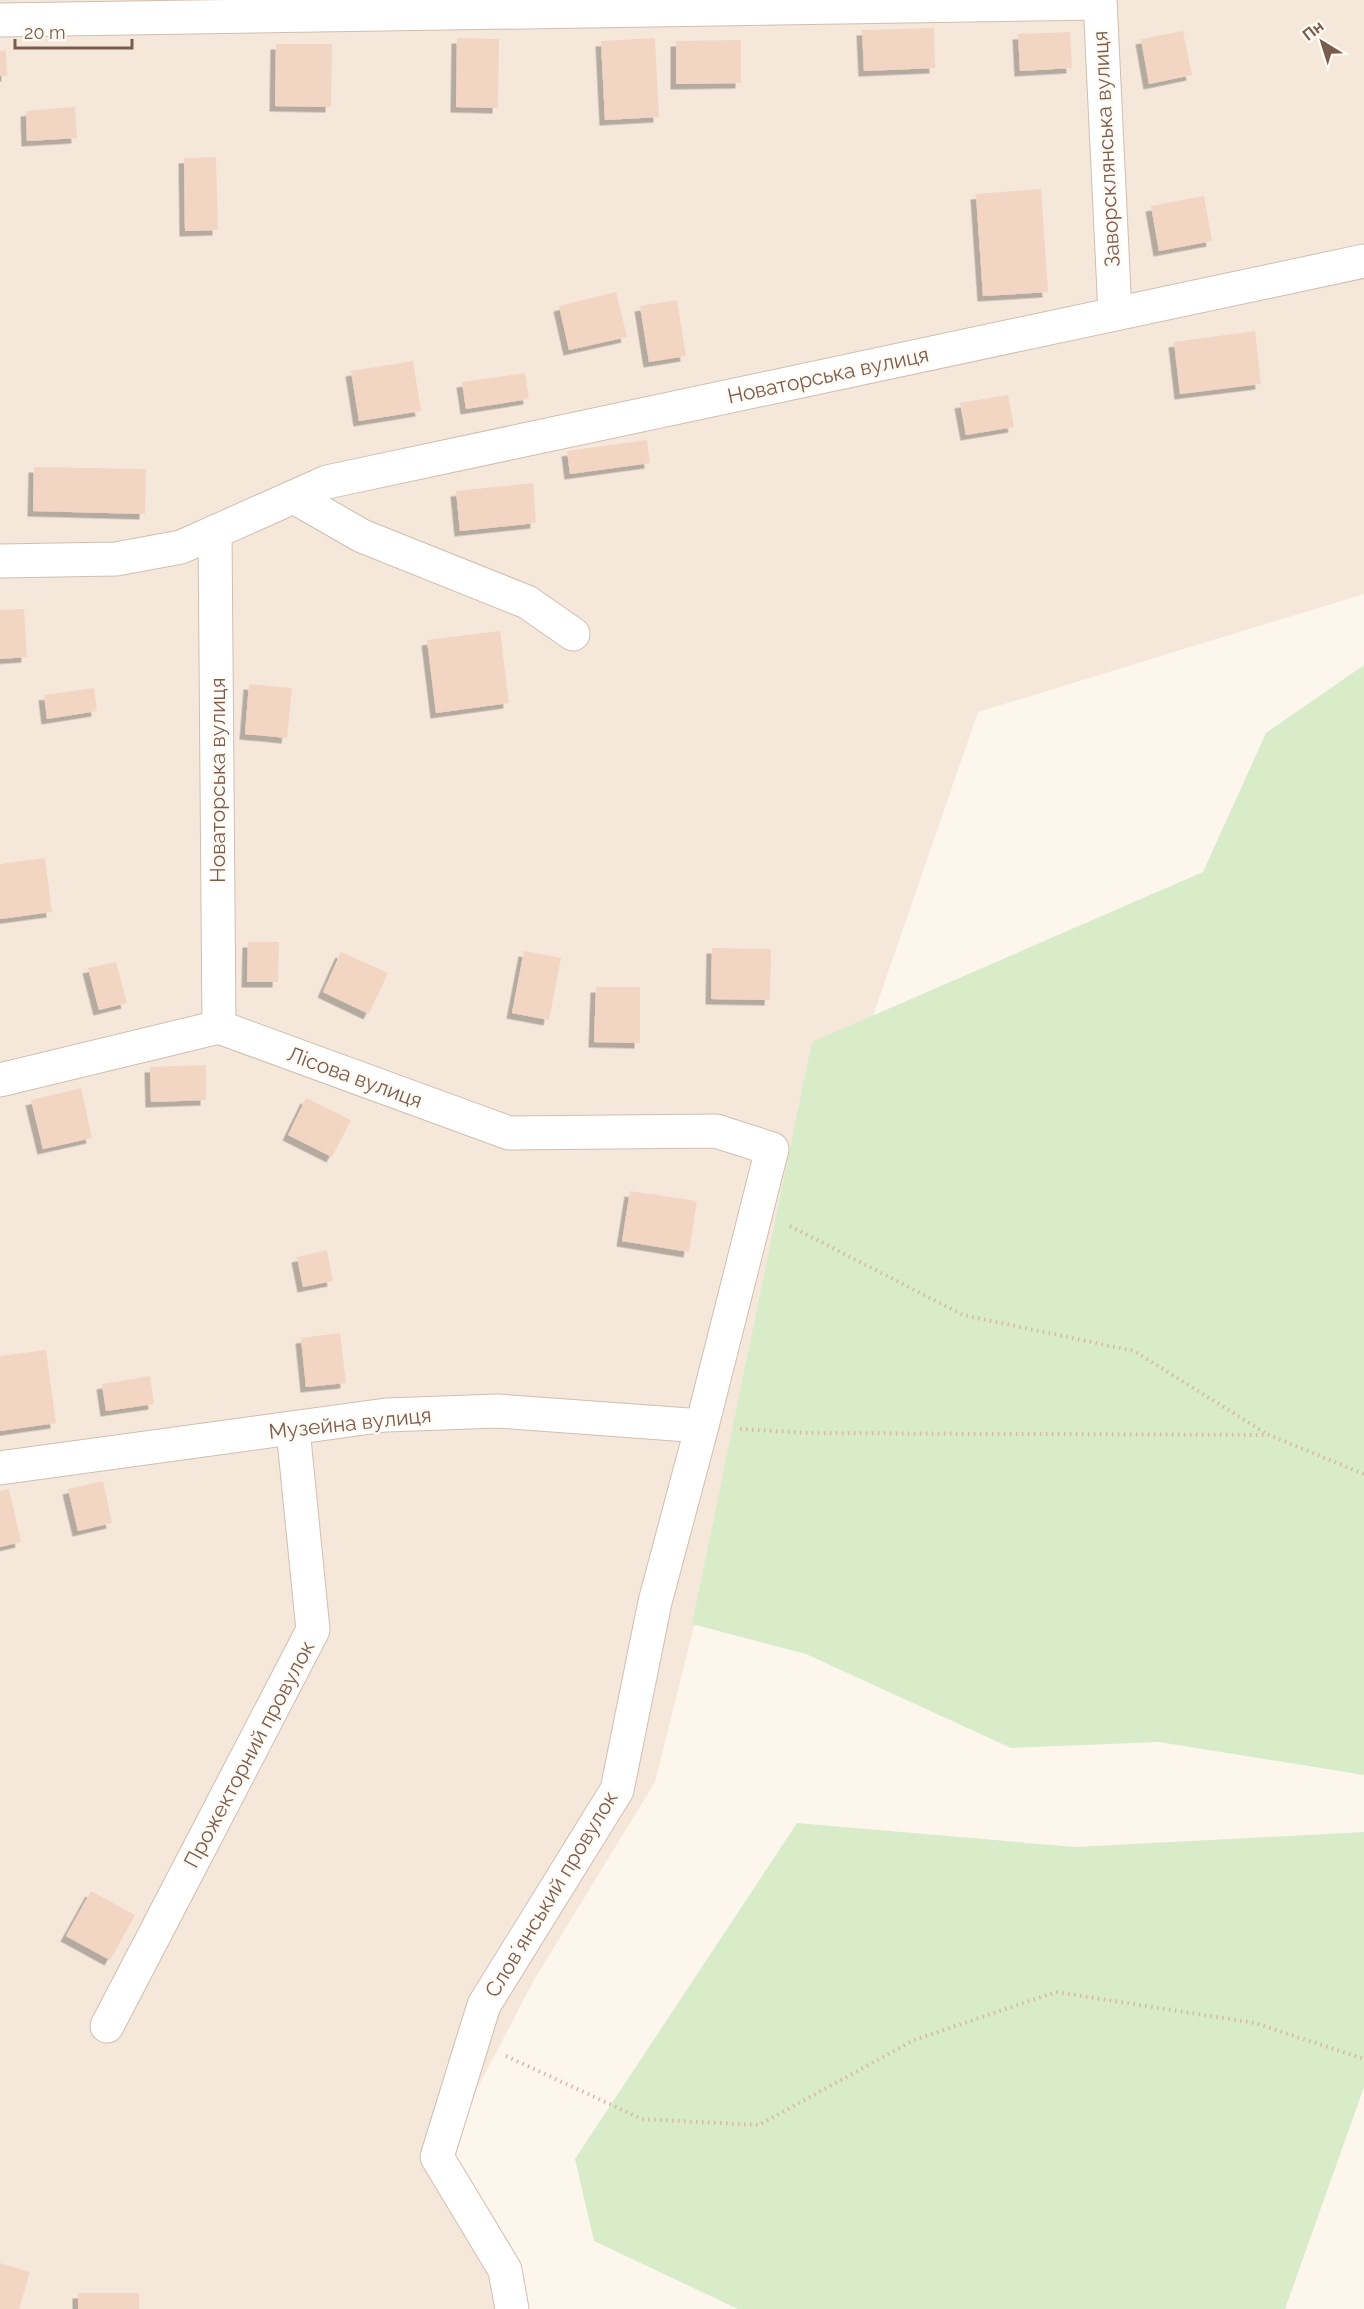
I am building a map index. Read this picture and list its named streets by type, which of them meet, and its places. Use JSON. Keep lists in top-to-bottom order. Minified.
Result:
{"streets":{"street":["Заворсклянська вулиця","Новаторська вулиця","Лісова вулиця","Музейна вулиця","Прожекторний провулок","Словʼянський провулок"]},"crossings":[["Заворсклянська вулиця","Новаторська вулиця"],["Новаторська вулиця","Лісова вулиця"],["Лісова вулиця","Словʼянський провулок"],["Музейна вулиця","Прожекторний провулок"],["Музейна вулиця","Словʼянський провулок"]],"scale_bar":"20 m","north":"top left"}
